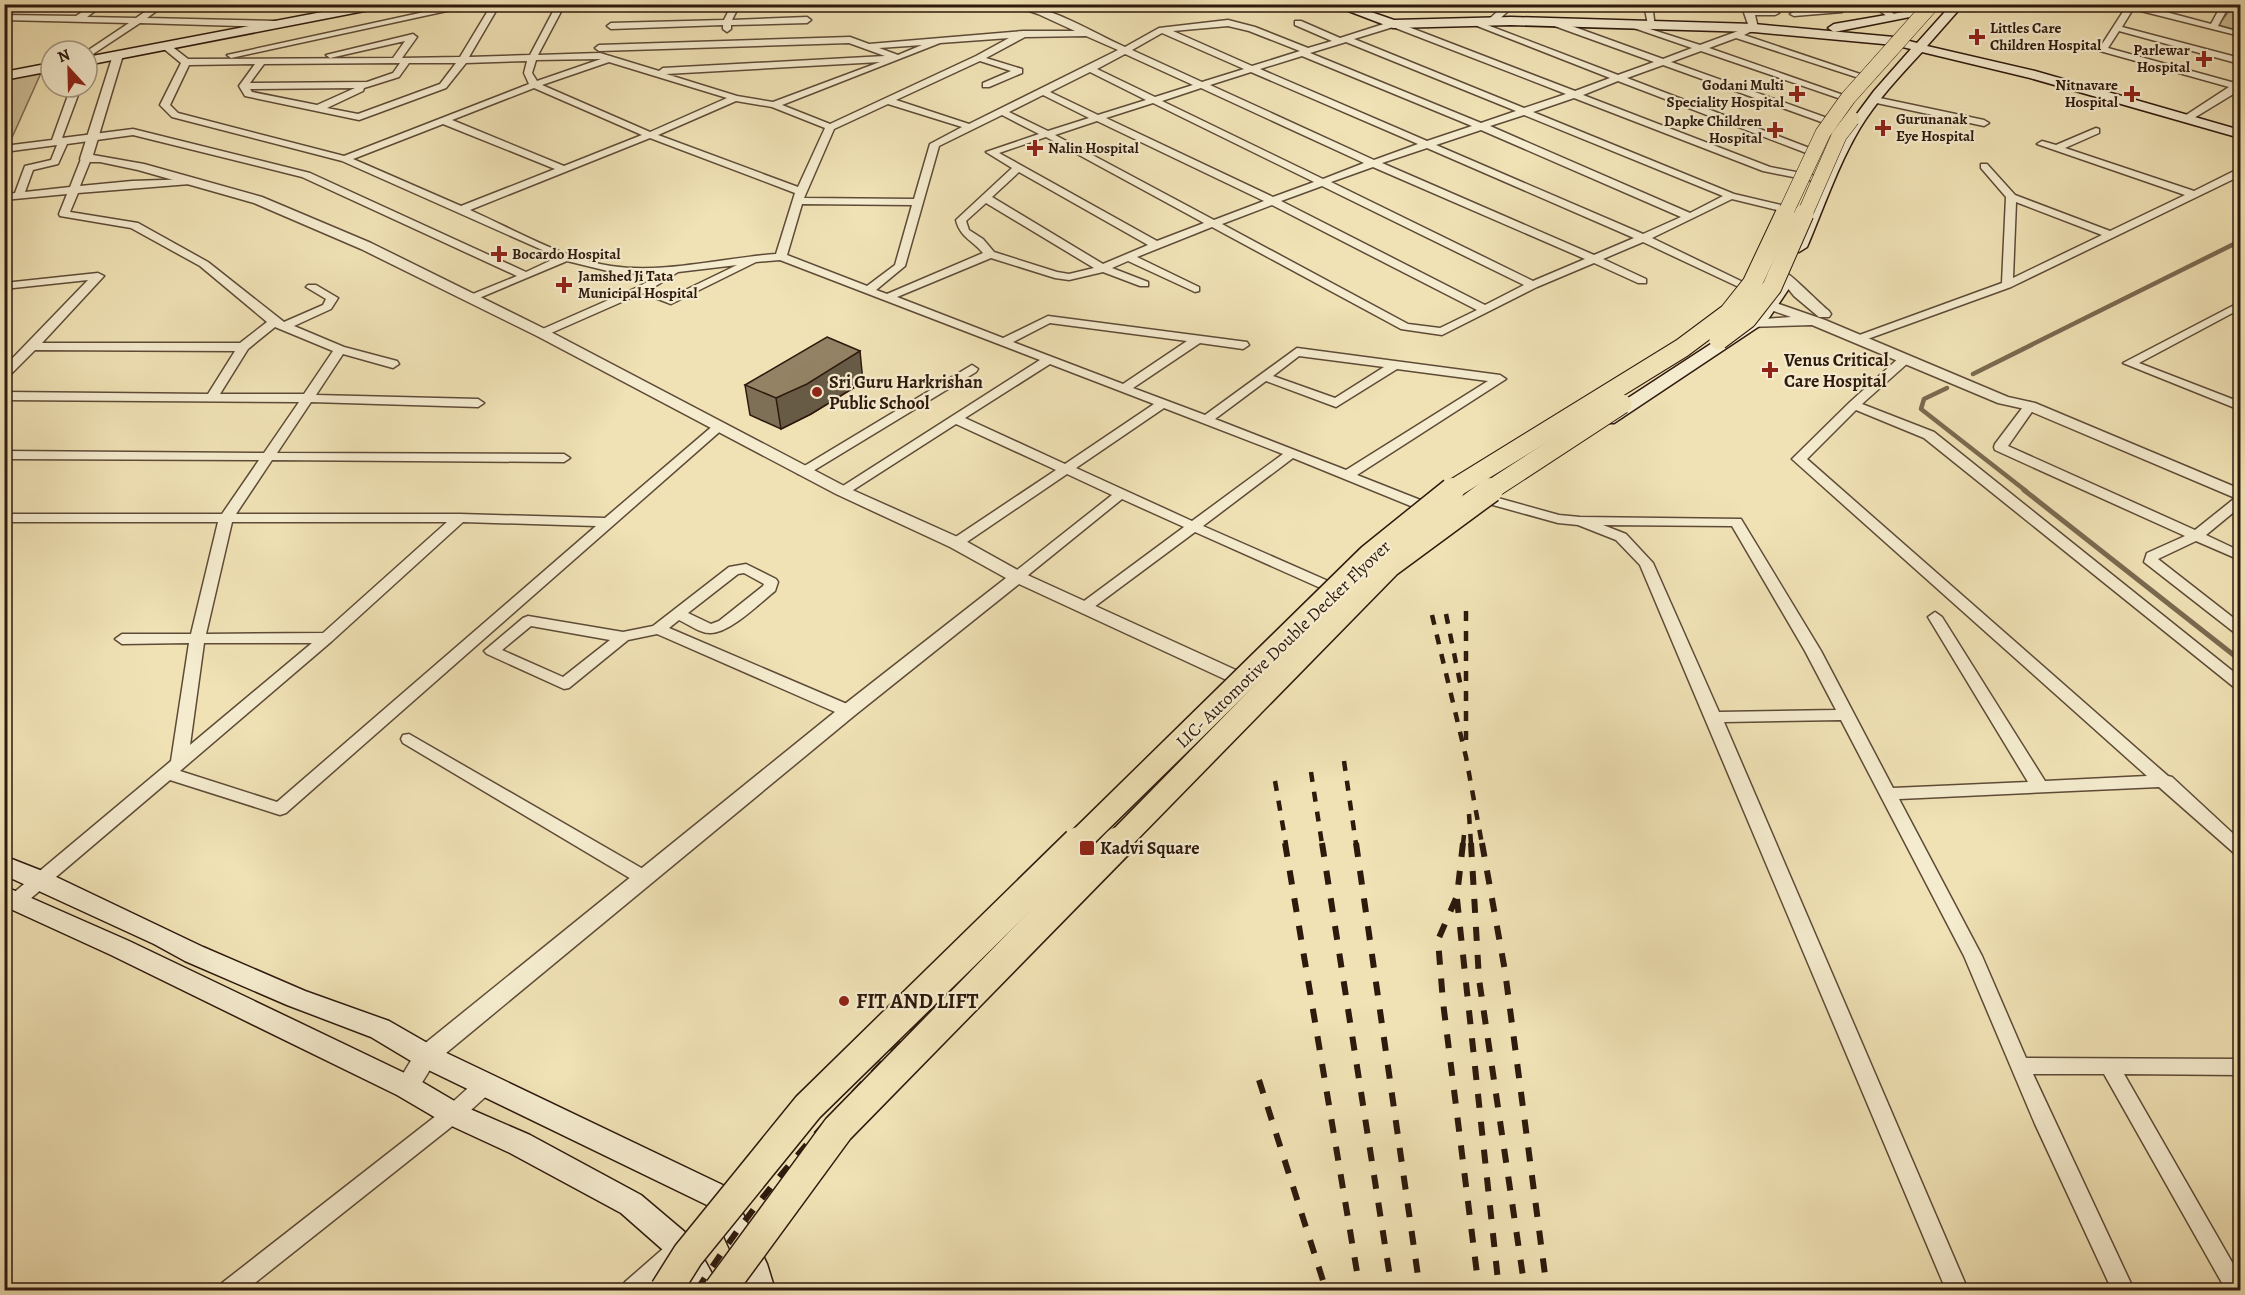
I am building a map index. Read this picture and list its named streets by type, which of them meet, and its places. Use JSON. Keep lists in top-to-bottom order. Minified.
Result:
{"streets":{"main road":["LIC- Automotive Double Decker Flyover"]},"places":{"health":["Littles Care Children Hospital","Parlewar Hospital","Godani Multi Speciality Hospital","Nitnavare Hospital","Gurunanak Eye Hospital","Dapke Children Hospital","Nalin Hospital","Bocardo Hospital","Jamshed Ji Tata Municipal Hospital","Venus Critical Care Hospital"],"other":["Sri Guru Harkrishan Public School","FIT AND LIFT"],"transit":["Kadvi Square"]},"north":"top"}
